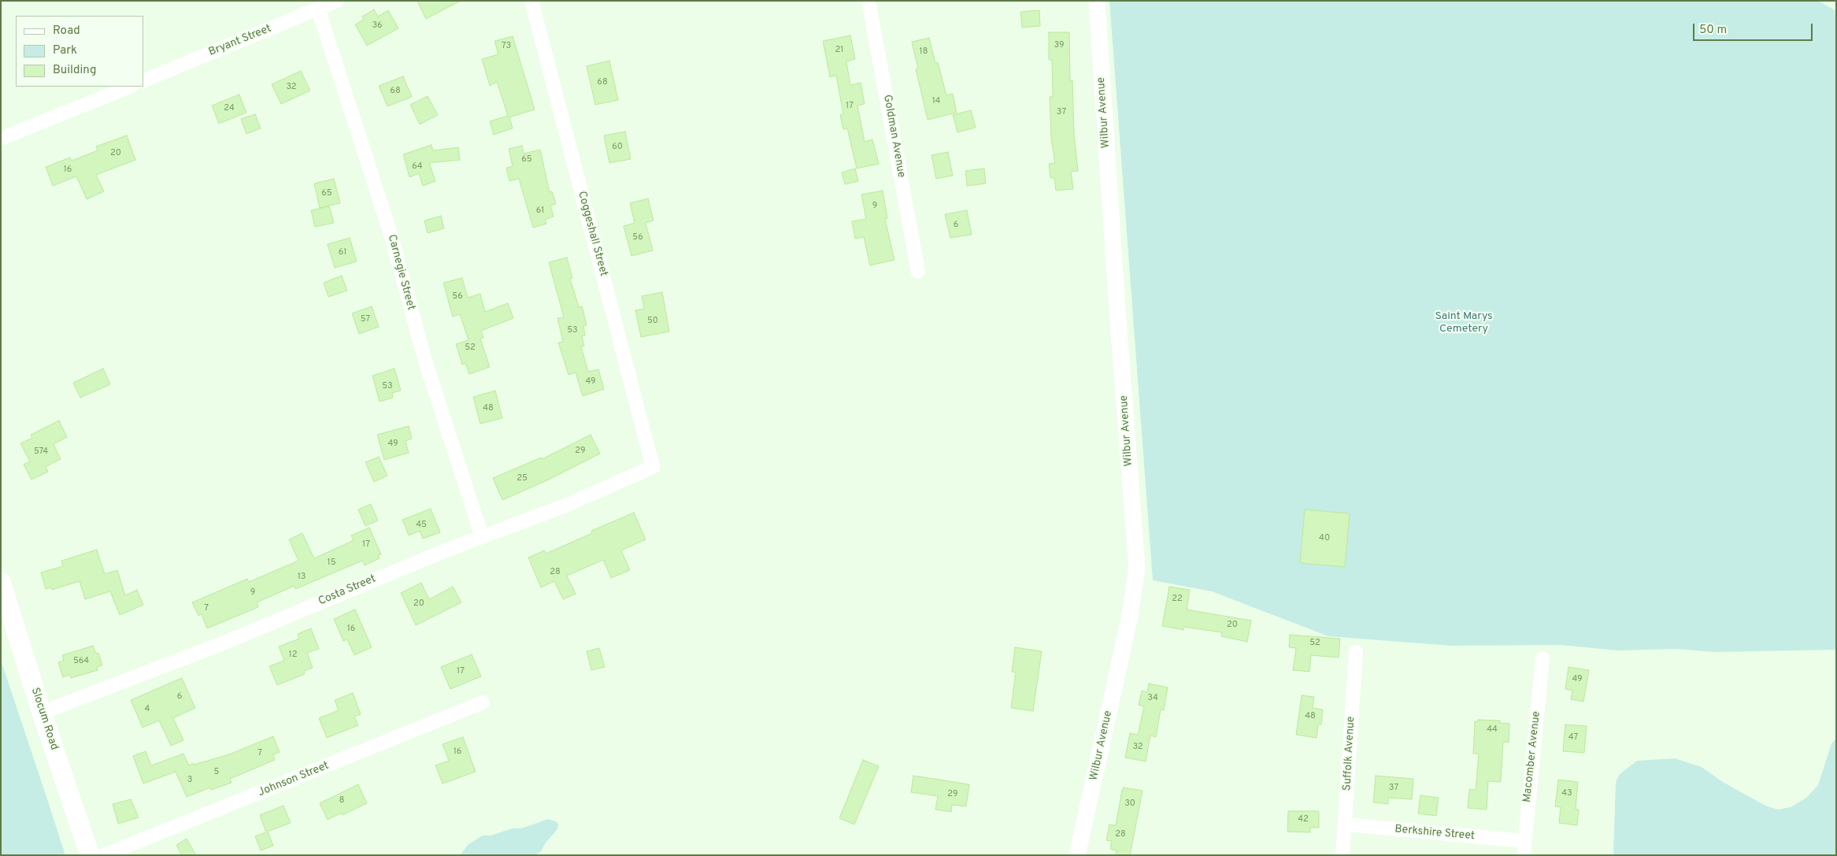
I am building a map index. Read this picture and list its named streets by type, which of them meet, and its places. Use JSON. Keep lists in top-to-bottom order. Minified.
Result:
{"streets":{"main road":["Slocum Road"],"street":["Bryant Street","Wilbur Avenue","Goldman Avenue","Coggeshall Street","Carnegie Street","Costa Street","Suffolk Avenue","Macomber Avenue","Johnson Street","Berkshire Street"]},"crossings":[["Bryant Street","Carnegie Street"],["Coggeshall Street","Costa Street"],["Carnegie Street","Costa Street"],["Costa Street","Slocum Road"],["Suffolk Avenue","Berkshire Street"],["Macomber Avenue","Berkshire Street"]],"parks":["Saint Marys Cemetery"],"house_numbers":["36","39","73","21","18","68","32","68","14","17","24","37","60","20","65","64","16","65","9","61","6","56","61","56","57","50","53","52","49","53","48","49","29","574","25","45","40","17","15","28","13","9","22","20","7","20","16","52","12","564","17","49","6","34","4","48","44","47","32","16","7","5","3","37","43","29","8","30","42","28"],"legend":["Road","Park","Building"],"scale_bar":"50 m"}
